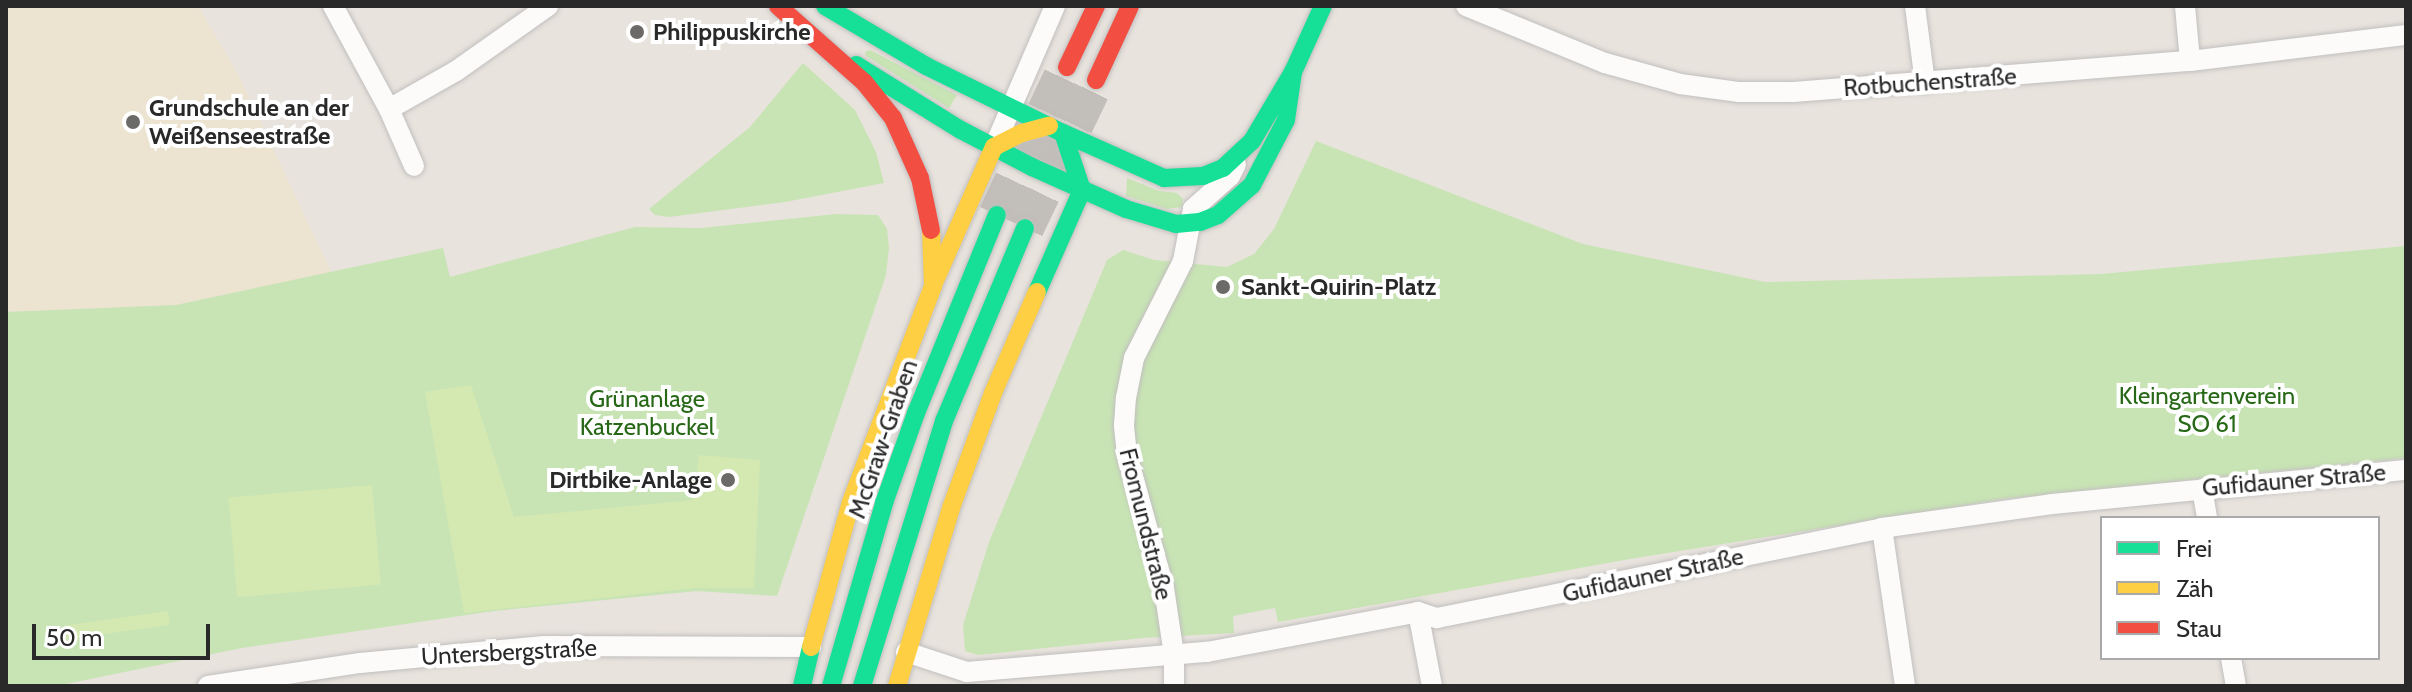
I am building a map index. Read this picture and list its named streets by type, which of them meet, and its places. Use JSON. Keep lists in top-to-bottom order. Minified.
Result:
{"streets":{"main road":["McGraw-Graben"],"street":["Rotbuchenstraße","Gufidauner Straße","Fromundstraße","Untersbergstraße"]},"crossings":[["Gufidauner Straße","Fromundstraße"]],"parks":["Kleingartenverein SO 61","Grünanlage Katzenbuckel"],"places":["Philippuskirche","Grundschule an der Weißenseestraße","Sankt-Quirin-Platz","Dirtbike-Anlage"],"legend":["Frei","Zäh","Stau"],"scale_bar":"50 m"}
